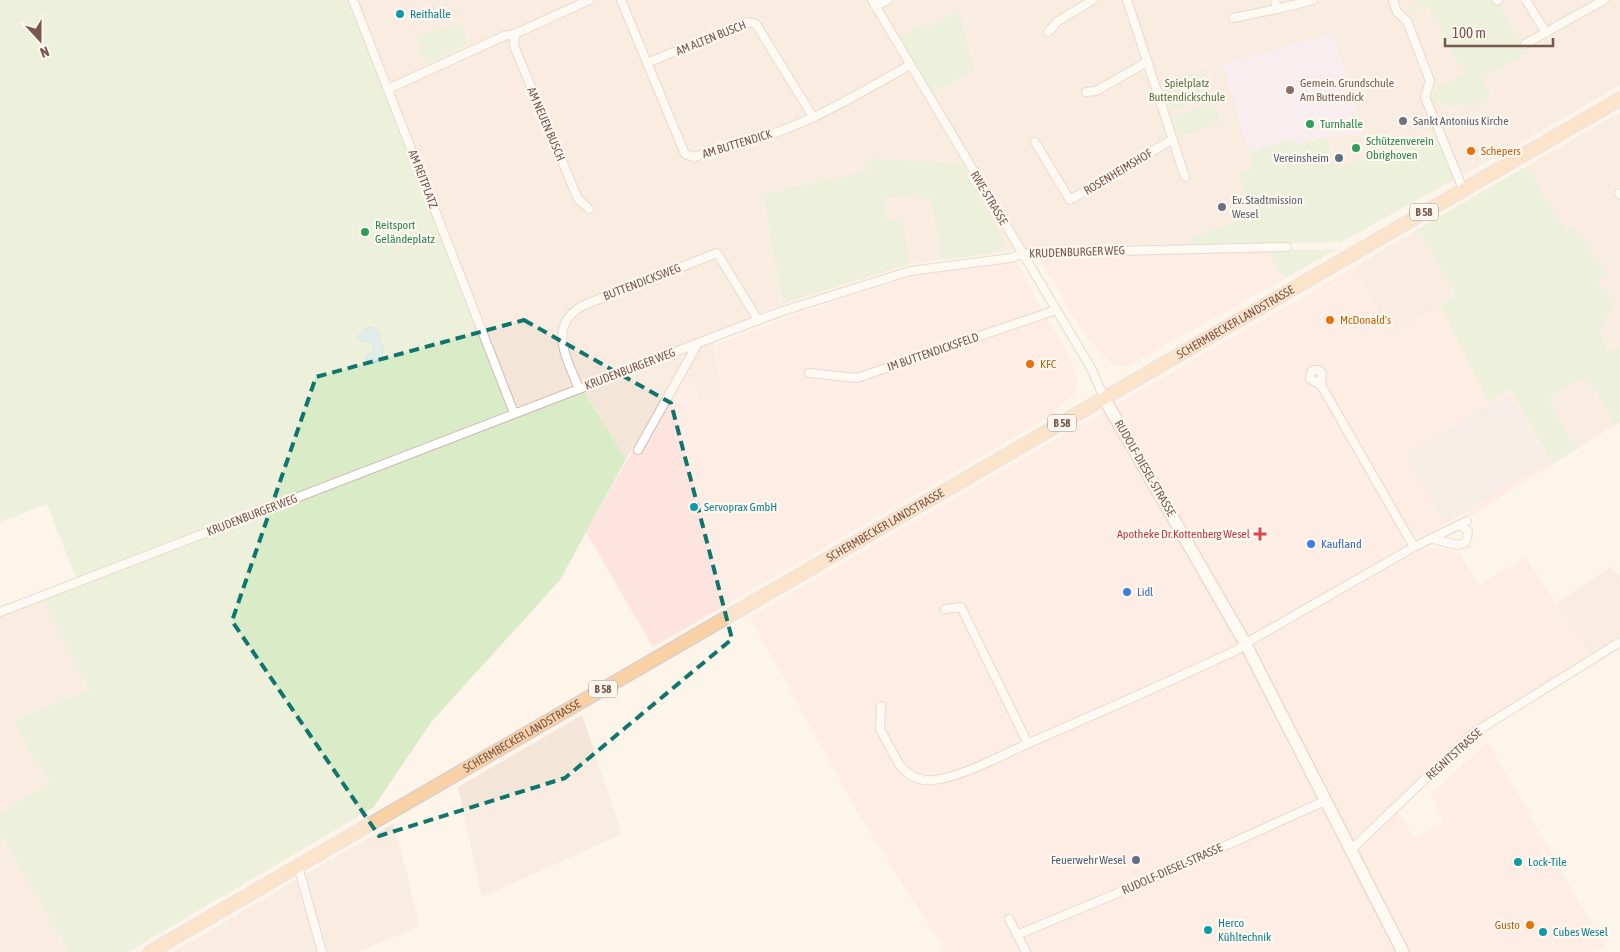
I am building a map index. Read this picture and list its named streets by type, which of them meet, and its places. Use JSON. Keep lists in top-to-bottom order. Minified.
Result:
{"streets":{"main road":["B 58","SCHERMBECKER LANDSTRASSE"],"street":["AM ALTEN BUSCH","AM NEUEN BUSCH","AM BUTTENDICK","ROSENHEIMSHOF","AM REITPLATZ","RWE-STRASSE","KRUDENBURGER WEG","BUTTENDICKSWEG","IM BUTTENDICKSFELD","RUDOLF-DIESEL-STRASSE","REGNITSTRASSE"]},"crossings":[["AM ALTEN BUSCH","AM BUTTENDICK"],["AM BUTTENDICK","RWE-STRASSE"],["AM REITPLATZ","KRUDENBURGER WEG"],["RWE-STRASSE","KRUDENBURGER WEG"],["RWE-STRASSE","SCHERMBECKER LANDSTRASSE"],["RWE-STRASSE","IM BUTTENDICKSFELD"],["RWE-STRASSE","RUDOLF-DIESEL-STRASSE"],["KRUDENBURGER WEG","BUTTENDICKSWEG"],["SCHERMBECKER LANDSTRASSE","RUDOLF-DIESEL-STRASSE"],["RUDOLF-DIESEL-STRASSE","REGNITSTRASSE"]],"parks":["Spielplatz Buttendickschule"],"places":{"other":["Reithalle","Gemein. Grundschule Am Buttendick","Sankt Antonius Kirche","Turnhalle","Schützenverein Obrighoven","Schepers","Vereinsheim","Ev. Stadtmission Wesel","Reitsport Geländeplatz","McDonald's","KFC","Servoprax GmbH","Kaufland","Lidl","Feuerwehr Wesel","Lock-Tile","Gusto","Herco Kühltechnik","Cubes Wesel"],"health":["Apotheke Dr.Kottenberg Wesel"]},"scale_bar":"100 m","north":"bottom"}
